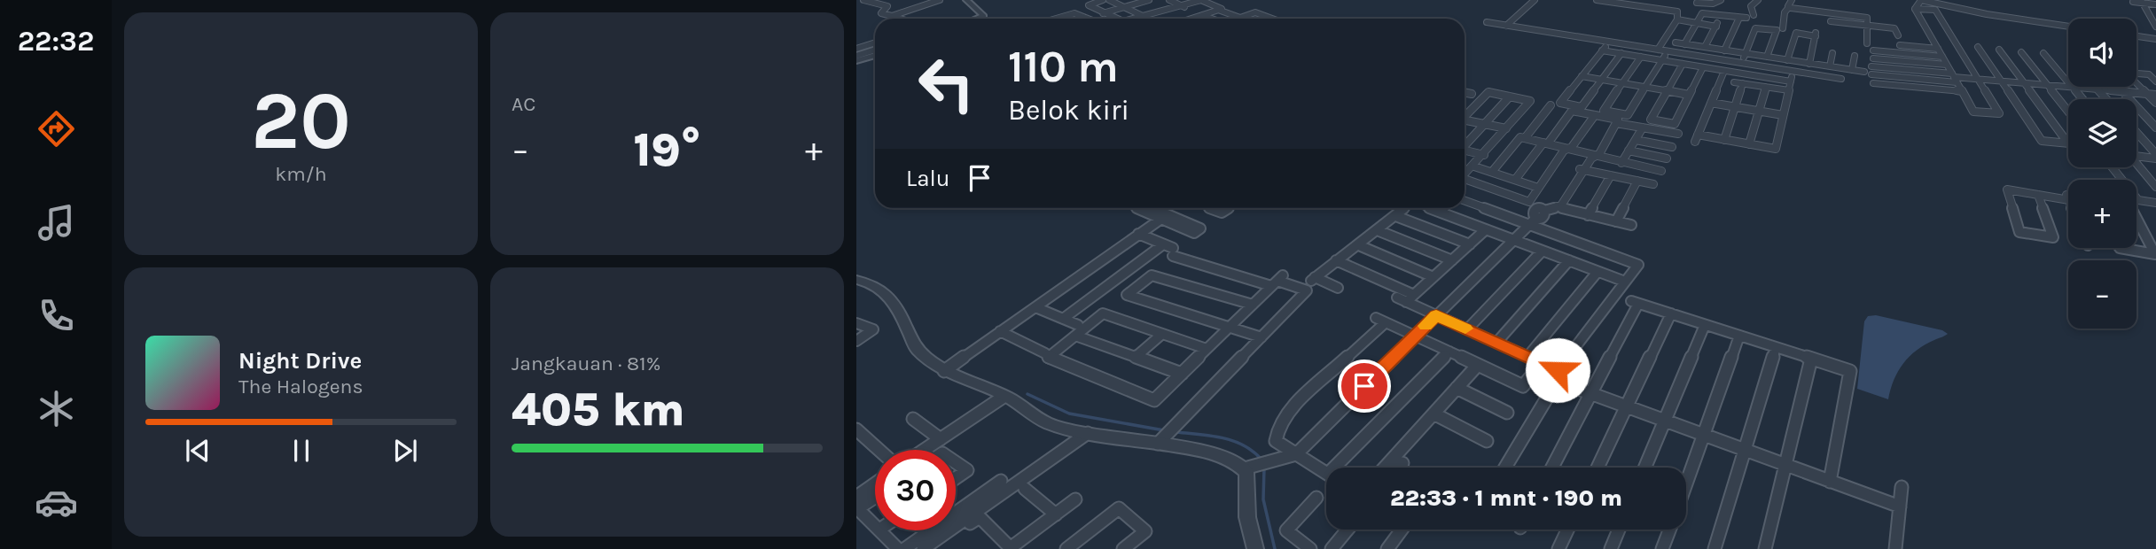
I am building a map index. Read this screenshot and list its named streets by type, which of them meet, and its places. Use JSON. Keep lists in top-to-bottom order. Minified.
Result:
{"page":{"tabs":"22:32","tile":[["20","km/h"],"AC",["Jangkauan · 81%","405 km"]],"map_buttons":["+","−"],"turn":["110 m","Belok kiri"],"heat":["−","19°","+"],"then":"Lalu","song":["Night Drive","The Halogens"],"limit":"30","trip":"22:33 · 1 mnt · 190 m"}}
